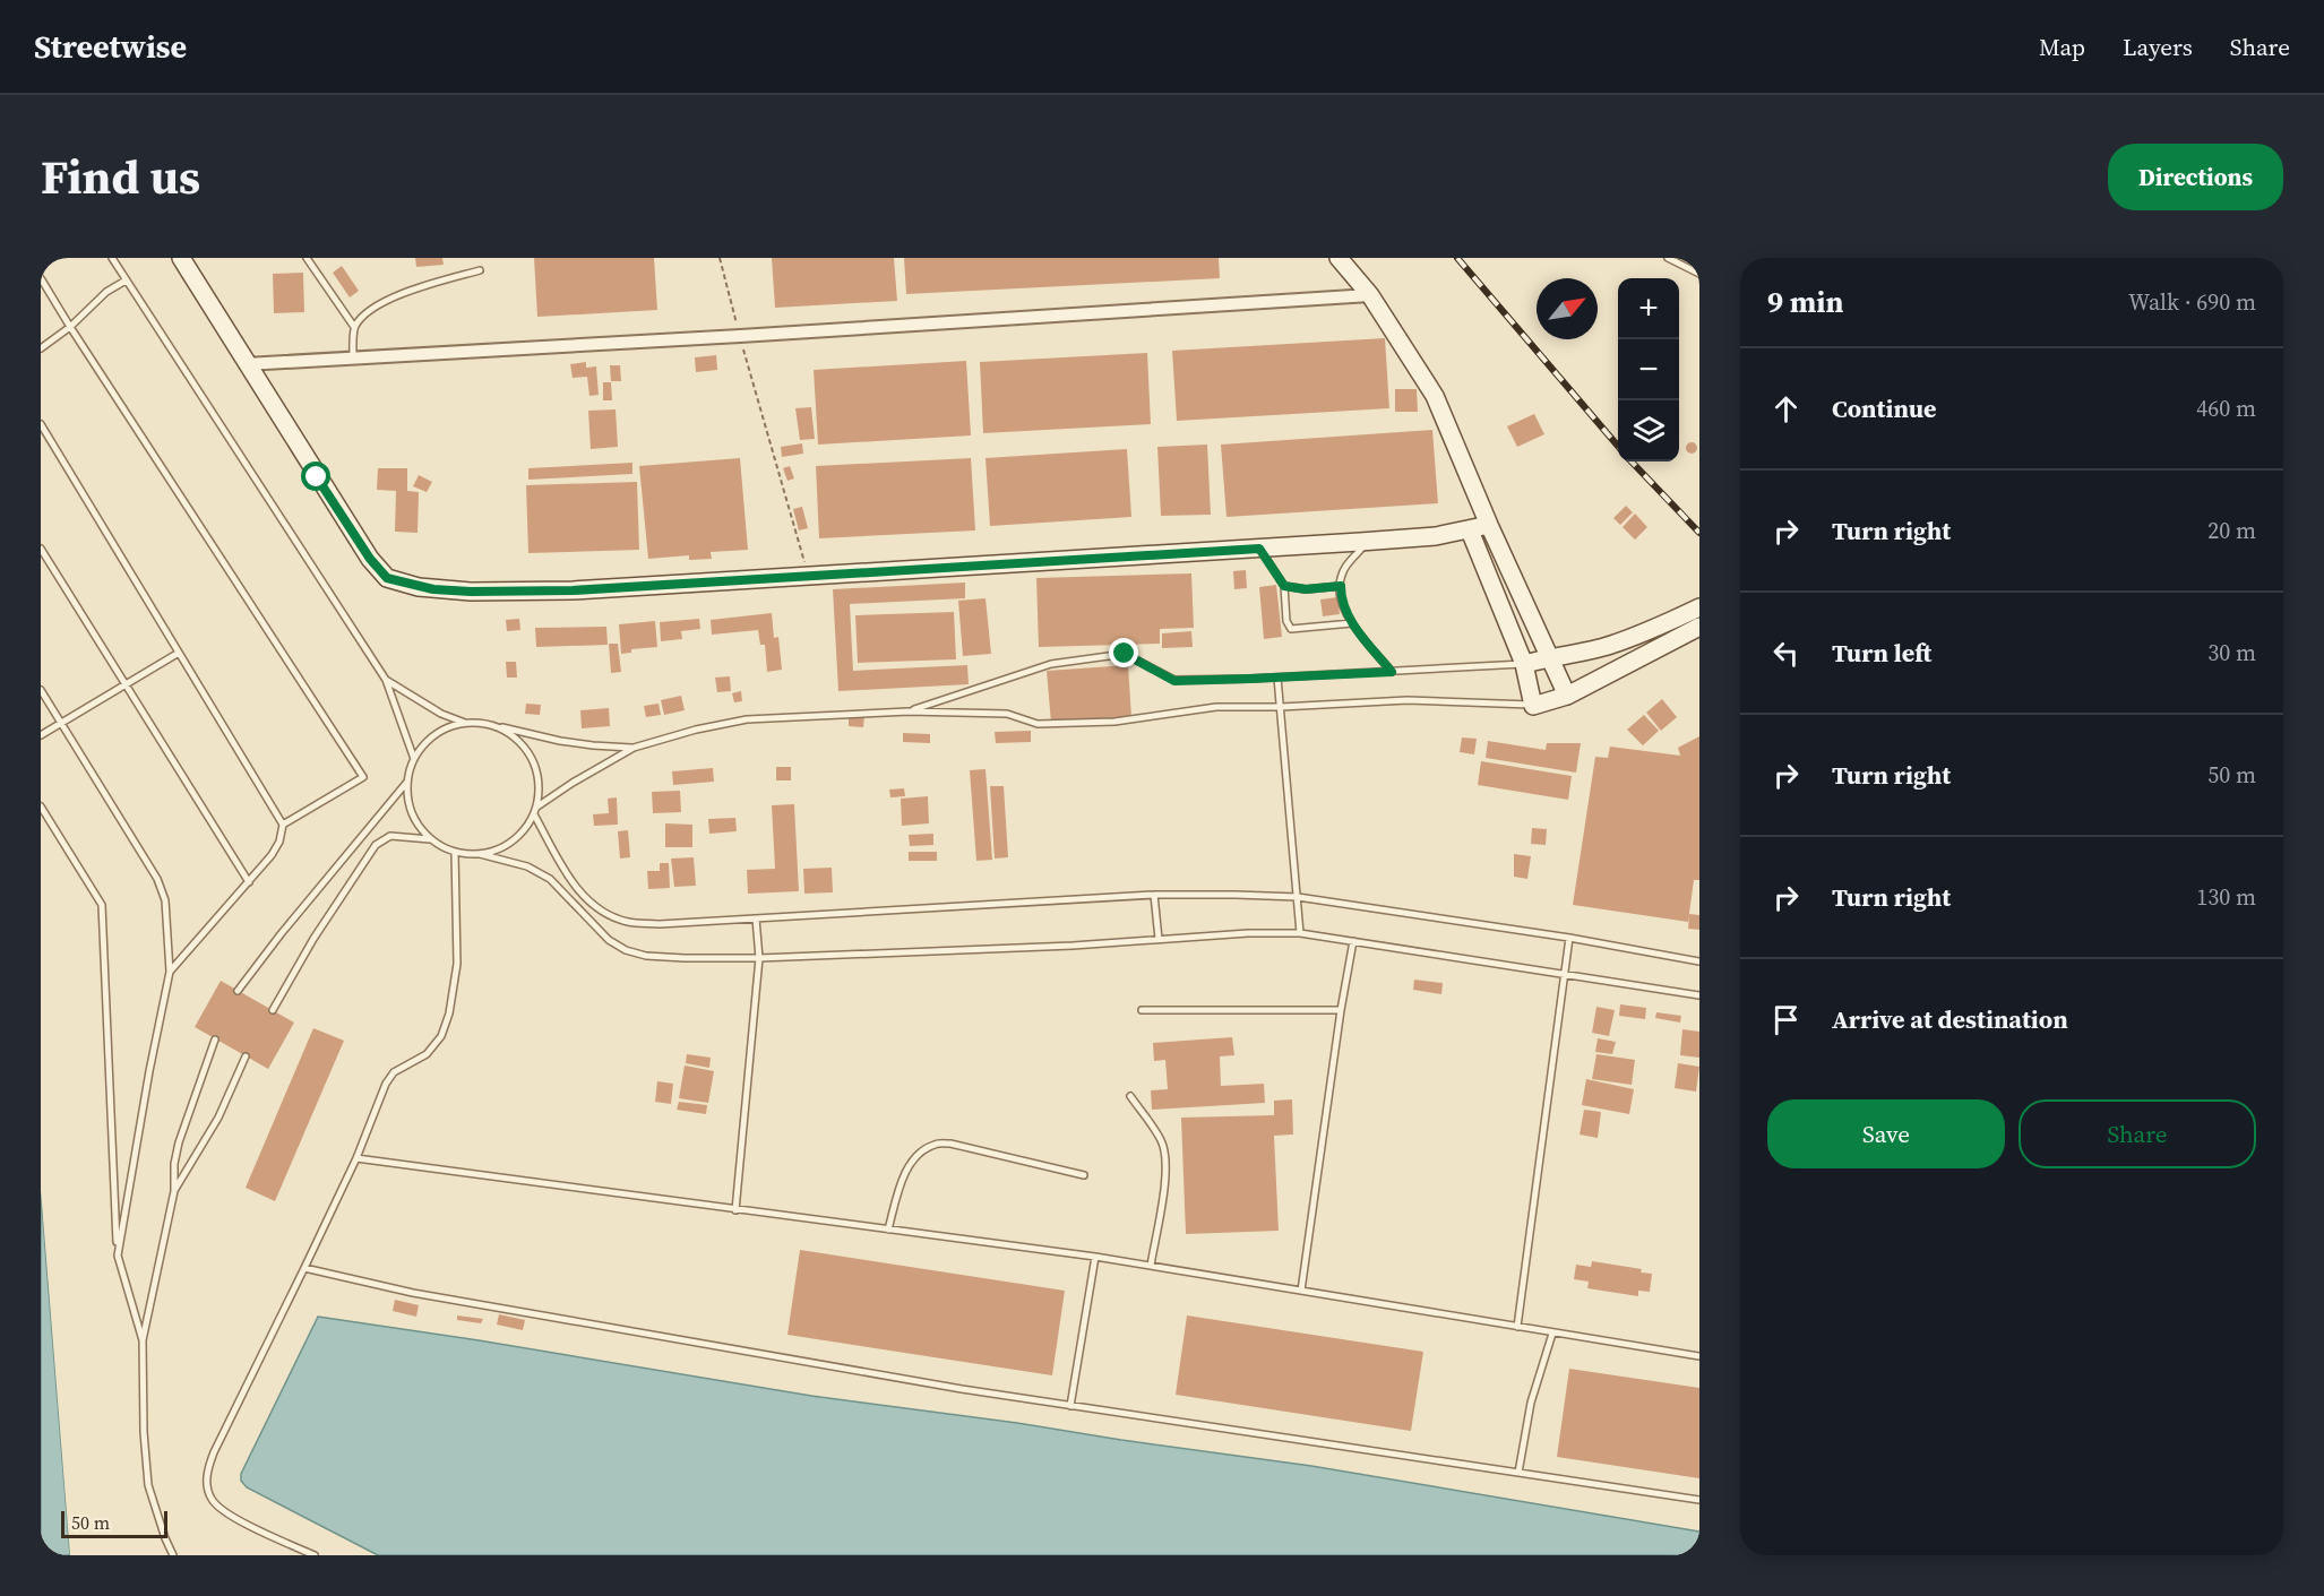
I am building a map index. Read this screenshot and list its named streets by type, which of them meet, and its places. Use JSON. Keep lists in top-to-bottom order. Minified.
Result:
{"scale_bar":"50 m","north":"top right","page":{"header":"Streetwise","nav":["Map","Layers","Share"],"title":"Find us","buttons":["Directions",["Save","Share"]],"heading":["9 min","Walk · 690 m"],"map_buttons":["+","−"],"list":[["Continue","460 m"],["Turn right","20 m"],["Turn left","30 m"],["Turn right","50 m"],["Turn right","130 m"],"Arrive at destination"],"scale":"50 m"}}
